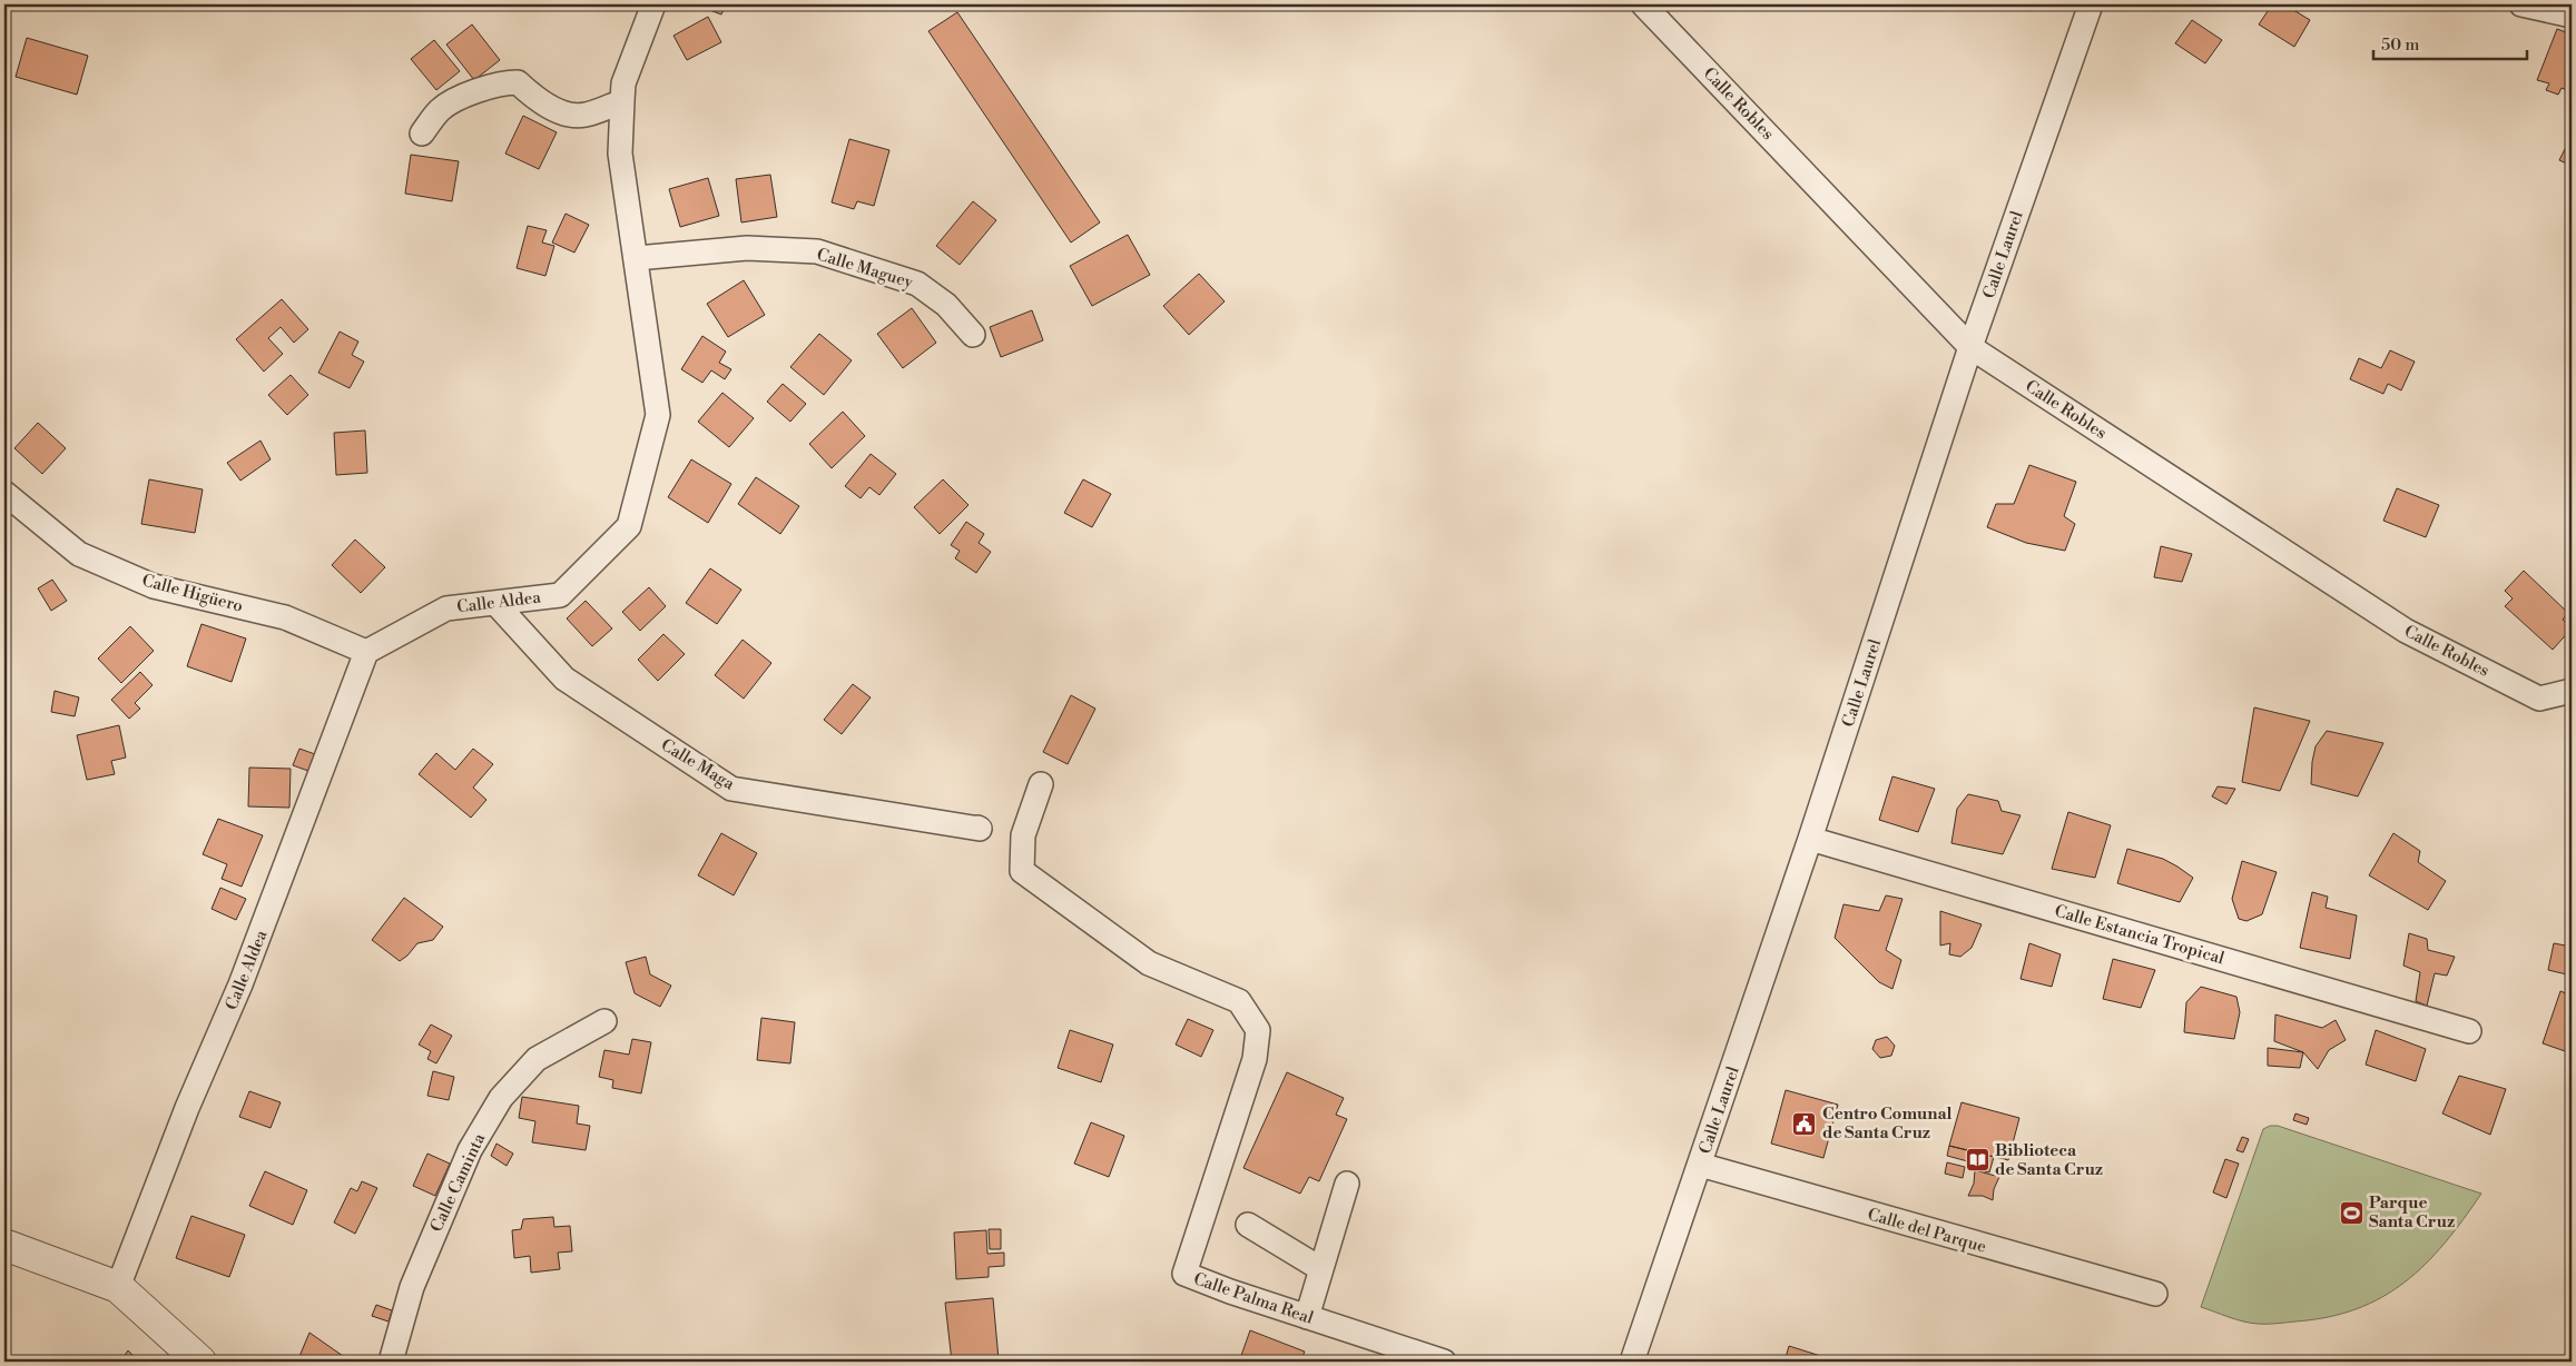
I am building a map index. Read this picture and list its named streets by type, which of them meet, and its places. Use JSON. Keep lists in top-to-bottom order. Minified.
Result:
{"streets":{"street":["Calle Robles","Calle Laurel","Calle Maguey","Calle Higüero","Calle Aldea","Calle Maga","Calle Estancia Tropical","Calle Caminta","Calle del Parque","Calle Palma Real"]},"crossings":[["Calle Robles","Calle Laurel"],["Calle Laurel","Calle Estancia Tropical"],["Calle Laurel","Calle del Parque"],["Calle Maguey","Calle Aldea"],["Calle Higüero","Calle Aldea"],["Calle Aldea","Calle Maga"]],"places":{"public building":["Centro Comunal de Santa Cruz"],"library":["Biblioteca de Santa Cruz"],"sports":["Parque Santa Cruz"]},"scale_bar":"50 m"}
